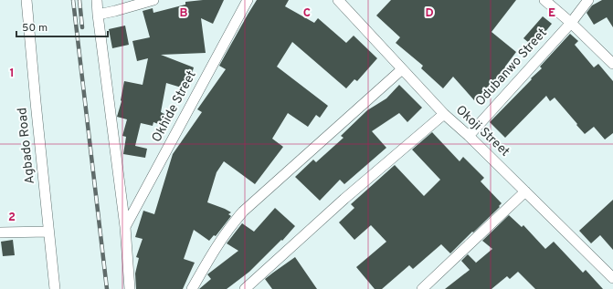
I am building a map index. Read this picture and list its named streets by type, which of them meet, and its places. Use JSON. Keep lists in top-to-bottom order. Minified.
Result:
{"streets":{"street":["Odubanwo Street","Okhide Street","Okoji Street","Agbado Road"]},"crossings":[["Odubanwo Street","Okoji Street"]],"scale_bar":"50 m","grid":{"columns":["B","C","D","E"],"rows":["1","2"]}}
